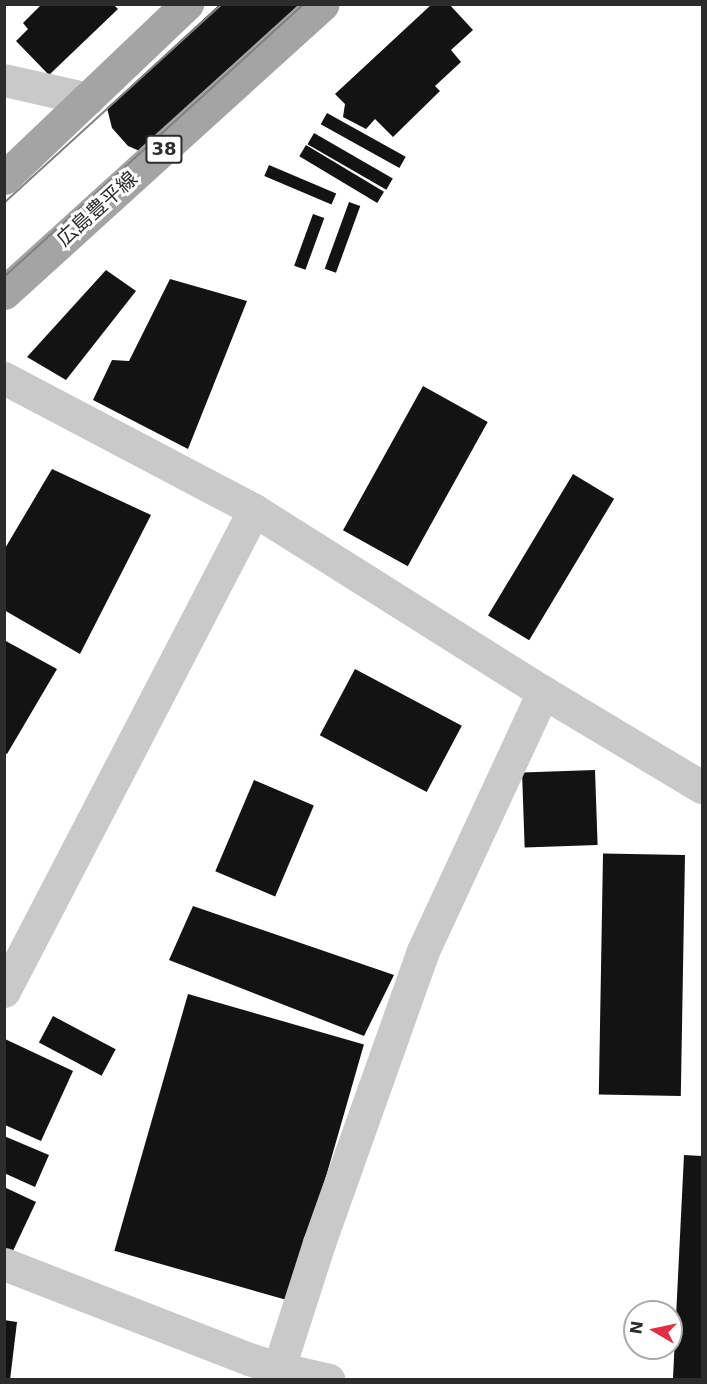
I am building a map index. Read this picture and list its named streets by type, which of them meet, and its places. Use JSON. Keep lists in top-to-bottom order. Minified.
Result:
{"streets":{"main road":["38","広島豊平線"]},"north":"left"}
